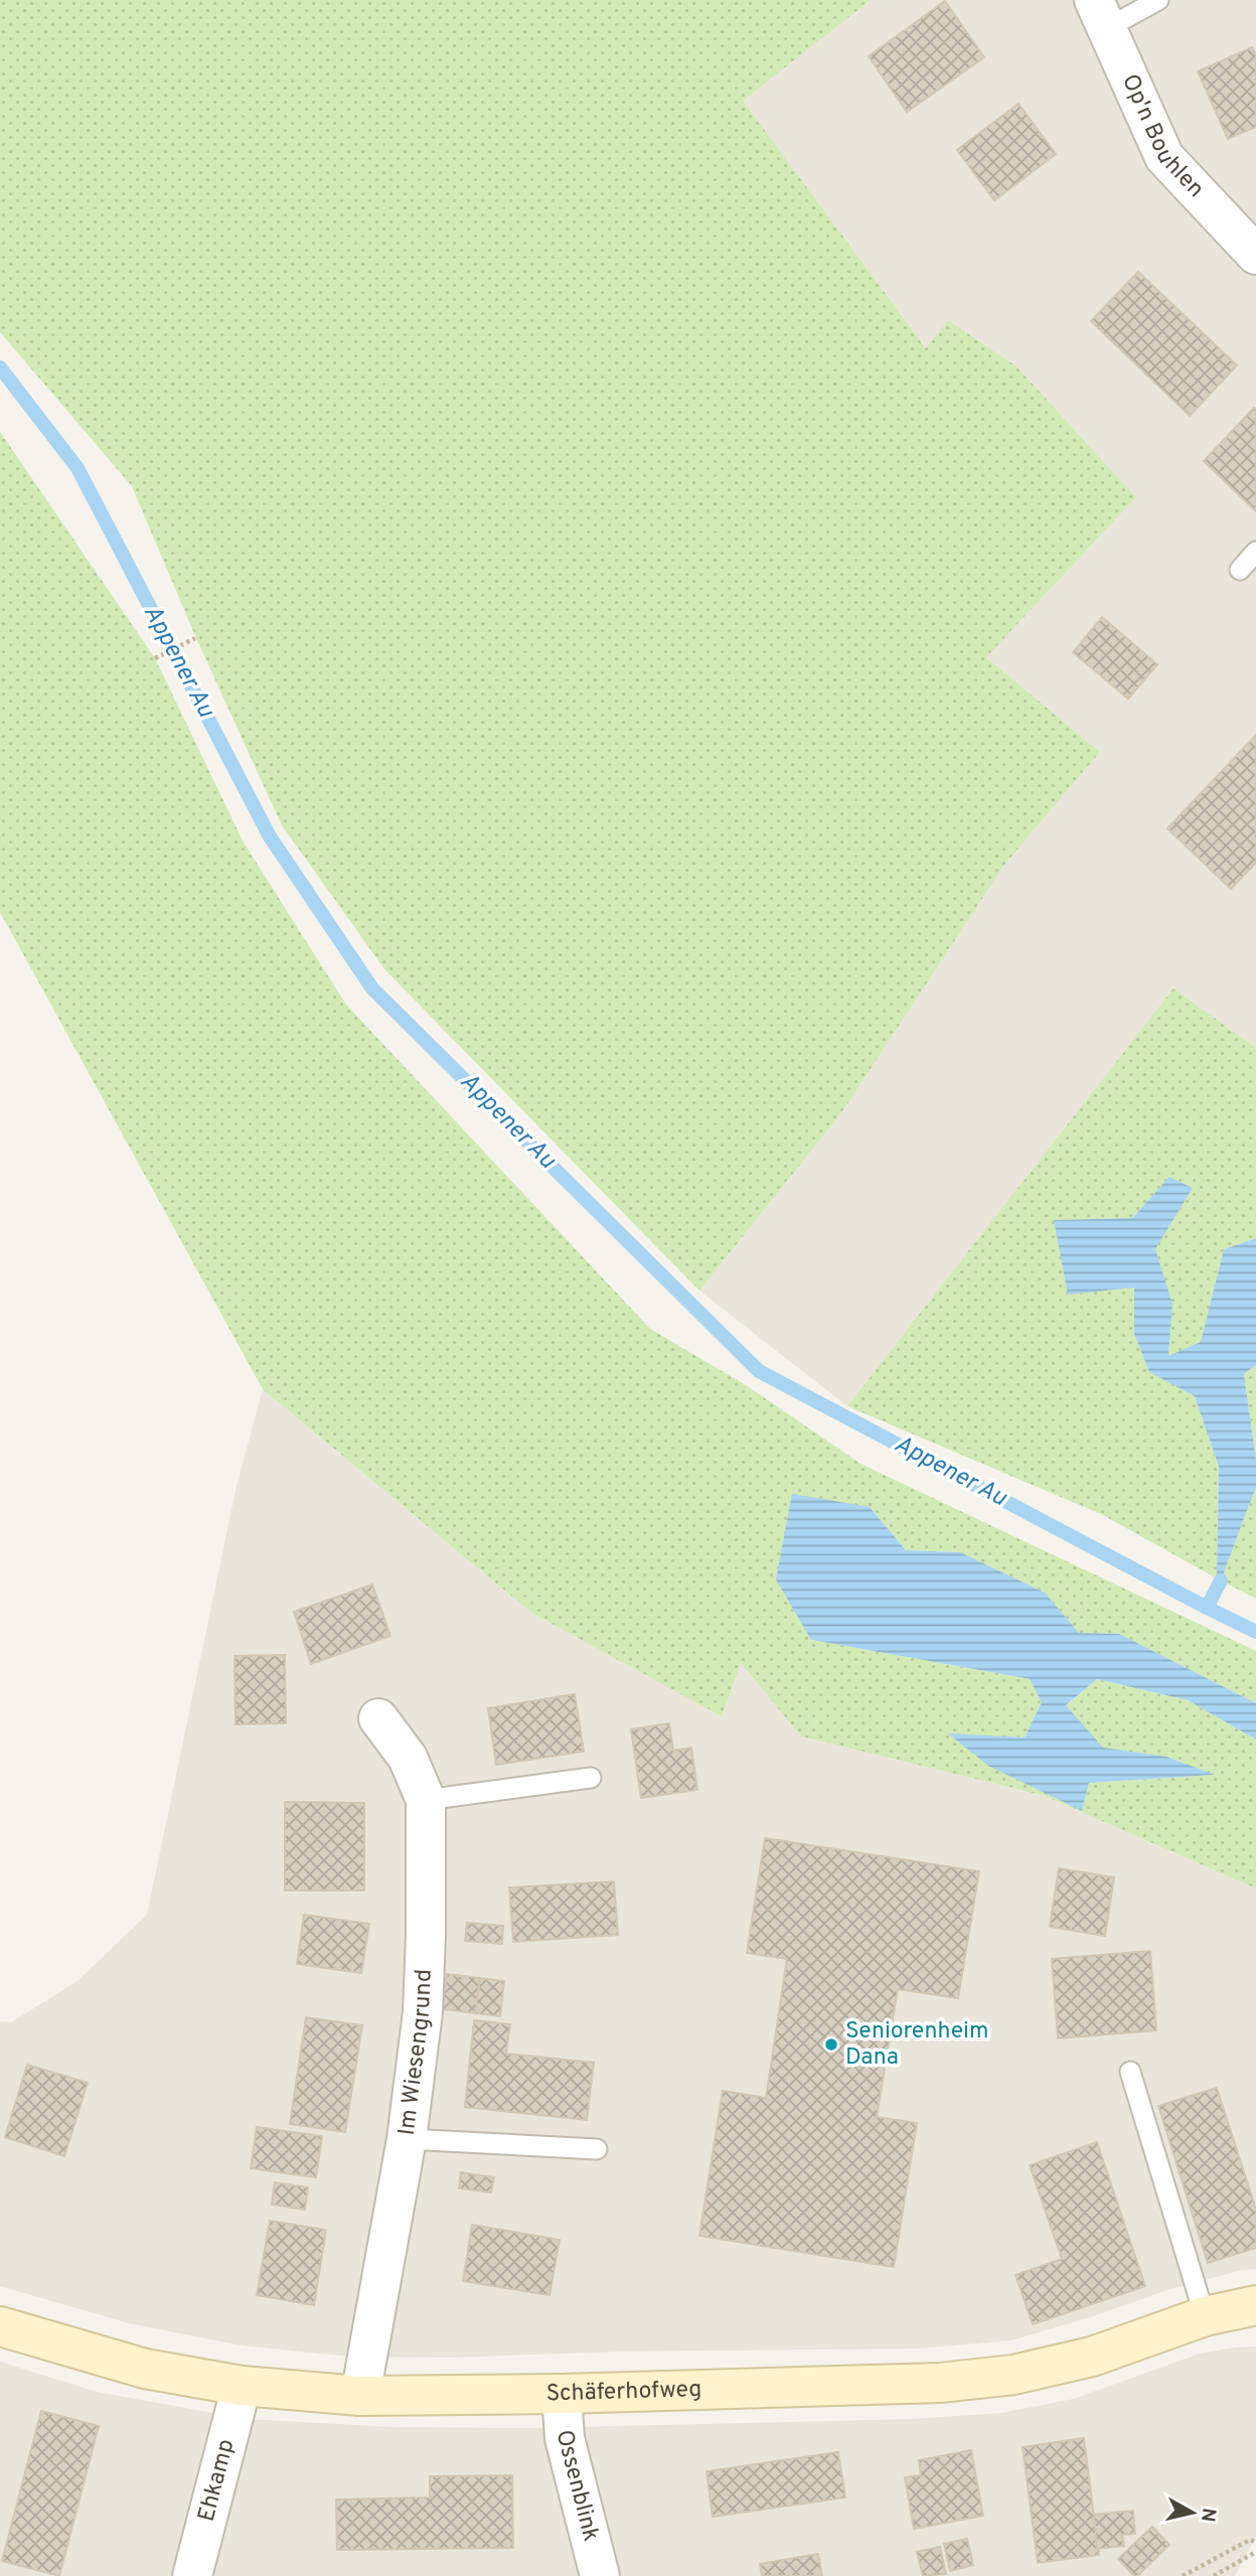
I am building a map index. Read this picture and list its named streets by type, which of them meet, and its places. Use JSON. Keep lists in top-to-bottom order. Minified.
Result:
{"streets":{"street":["Op'n Bouhlen","Im Wiesengrund","Schäferhofweg","Ehkamp","Ossenblink"]},"crossings":[["Im Wiesengrund","Schäferhofweg"],["Schäferhofweg","Ehkamp"],["Schäferhofweg","Ossenblink"]],"water":["Appener Au"],"places":["Seniorenheim Dana"],"north":"right"}
